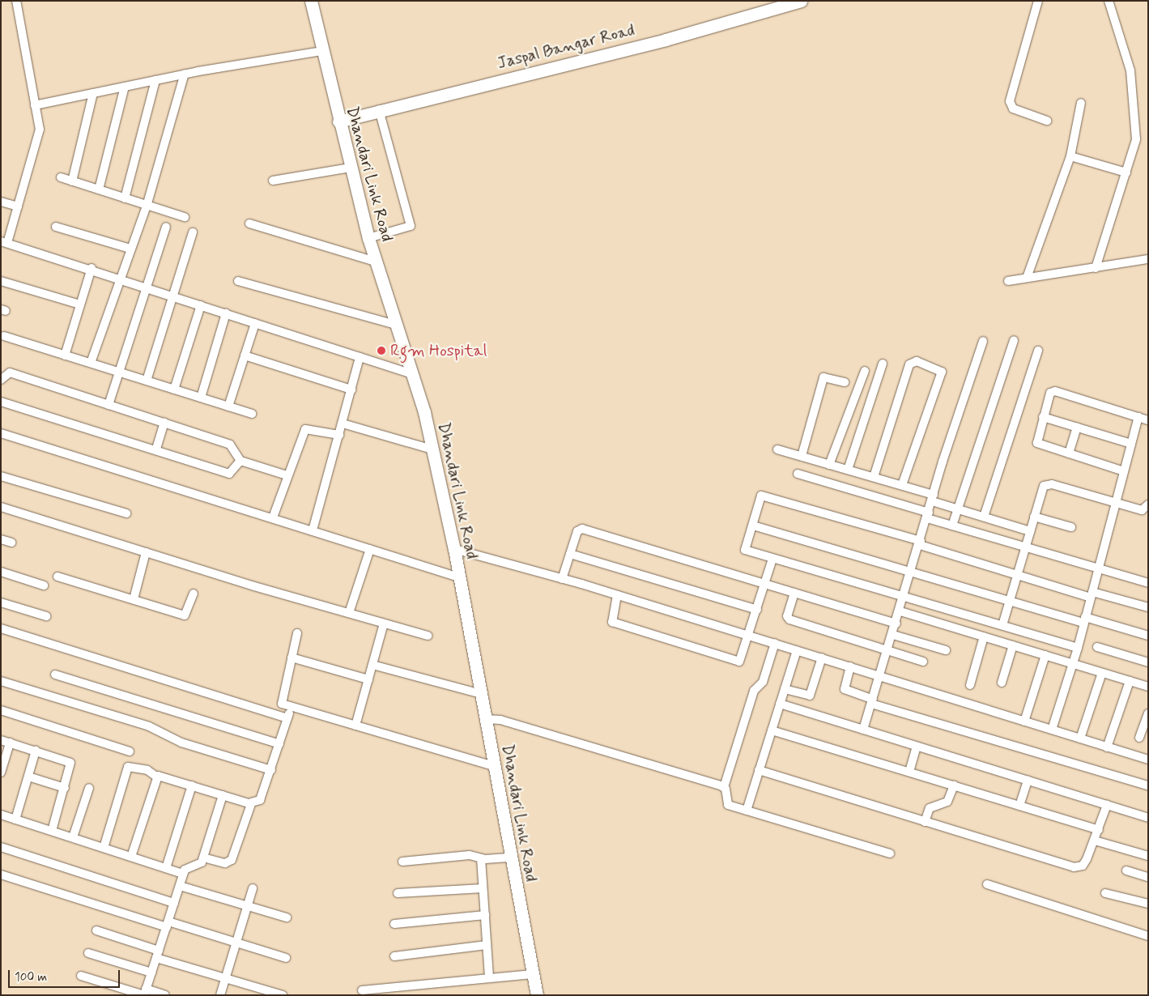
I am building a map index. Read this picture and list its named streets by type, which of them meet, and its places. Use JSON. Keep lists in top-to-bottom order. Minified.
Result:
{"streets":{"street":["Jaspal Bangar Road","Dhandari Link Road"]},"crossings":[["Jaspal Bangar Road","Dhandari Link Road"]],"places":["Rgm Hospital"],"scale_bar":"100 m"}
